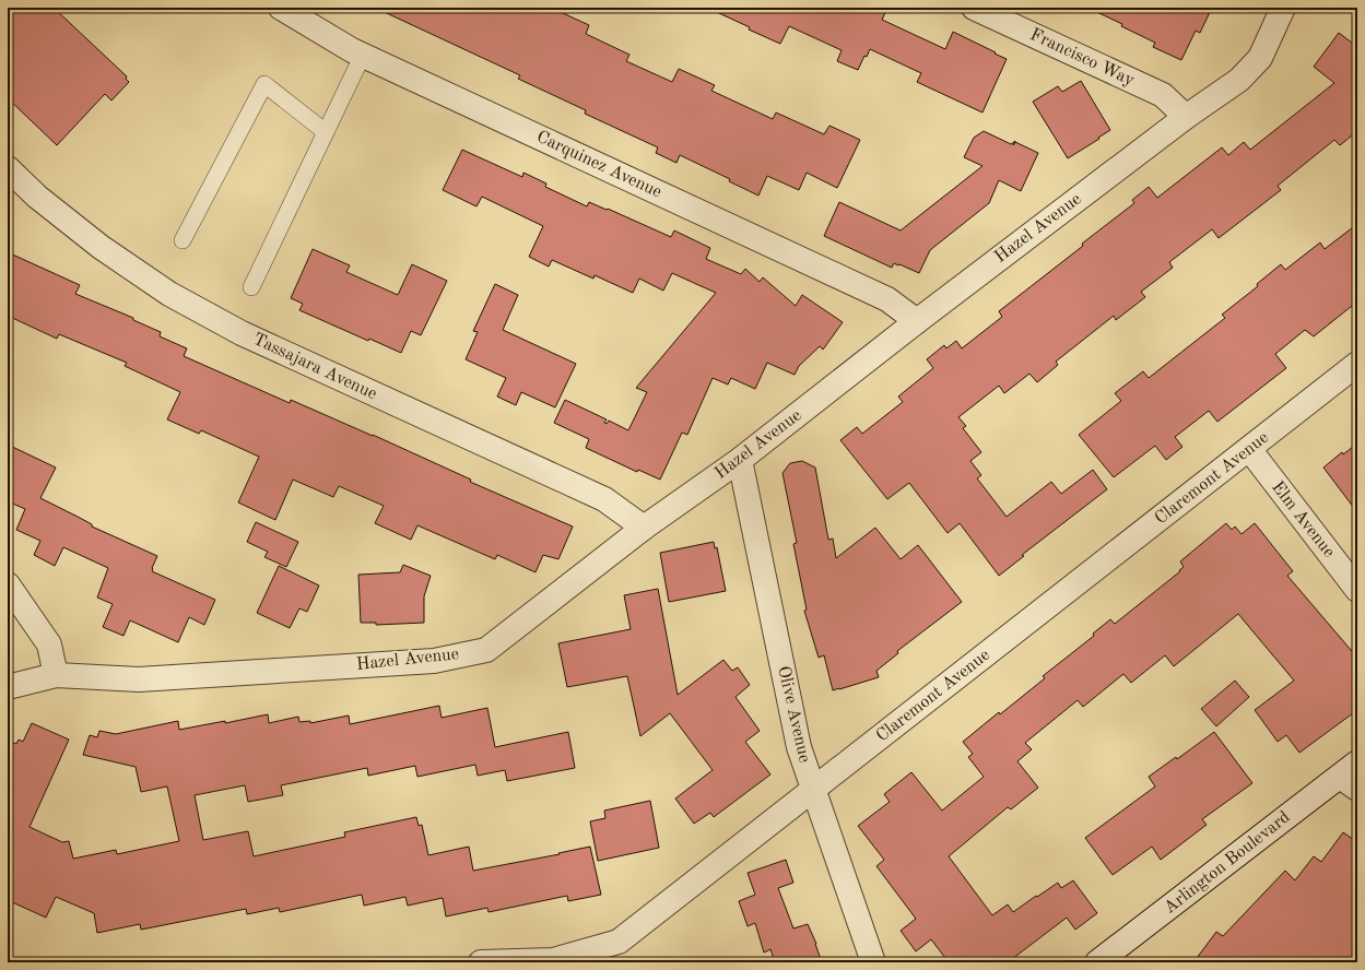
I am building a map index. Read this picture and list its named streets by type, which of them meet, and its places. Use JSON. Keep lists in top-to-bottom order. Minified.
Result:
{"streets":{"street":["Francisco Way","Carquinez Avenue","Hazel Avenue","Tassajara Avenue","Claremont Avenue","Elm Avenue","Olive Avenue","Arlington Boulevard"]},"crossings":[["Francisco Way","Hazel Avenue"],["Carquinez Avenue","Hazel Avenue"],["Hazel Avenue","Tassajara Avenue"],["Hazel Avenue","Olive Avenue"],["Claremont Avenue","Elm Avenue"],["Claremont Avenue","Olive Avenue"]]}
